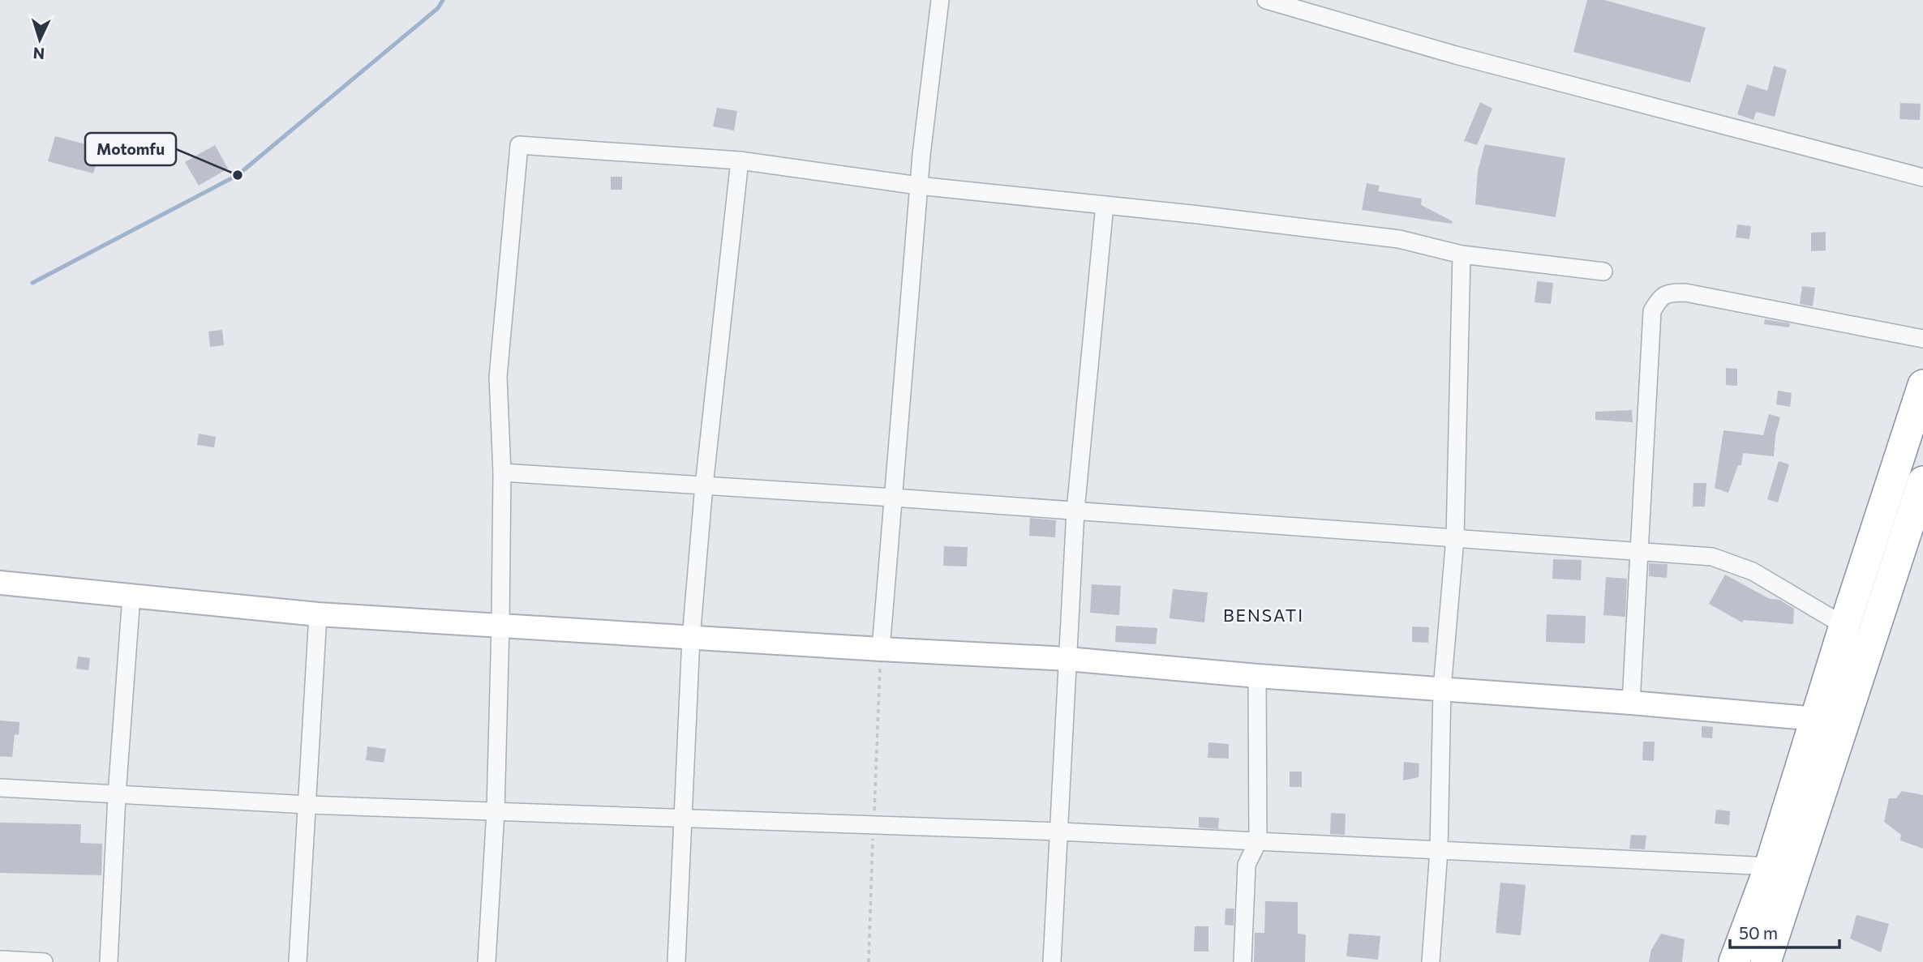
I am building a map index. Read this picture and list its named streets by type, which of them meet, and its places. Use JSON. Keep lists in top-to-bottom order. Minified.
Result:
{"districts":["BENSATI"],"places":["Motomfu"],"scale_bar":"50 m","north":"bottom"}
